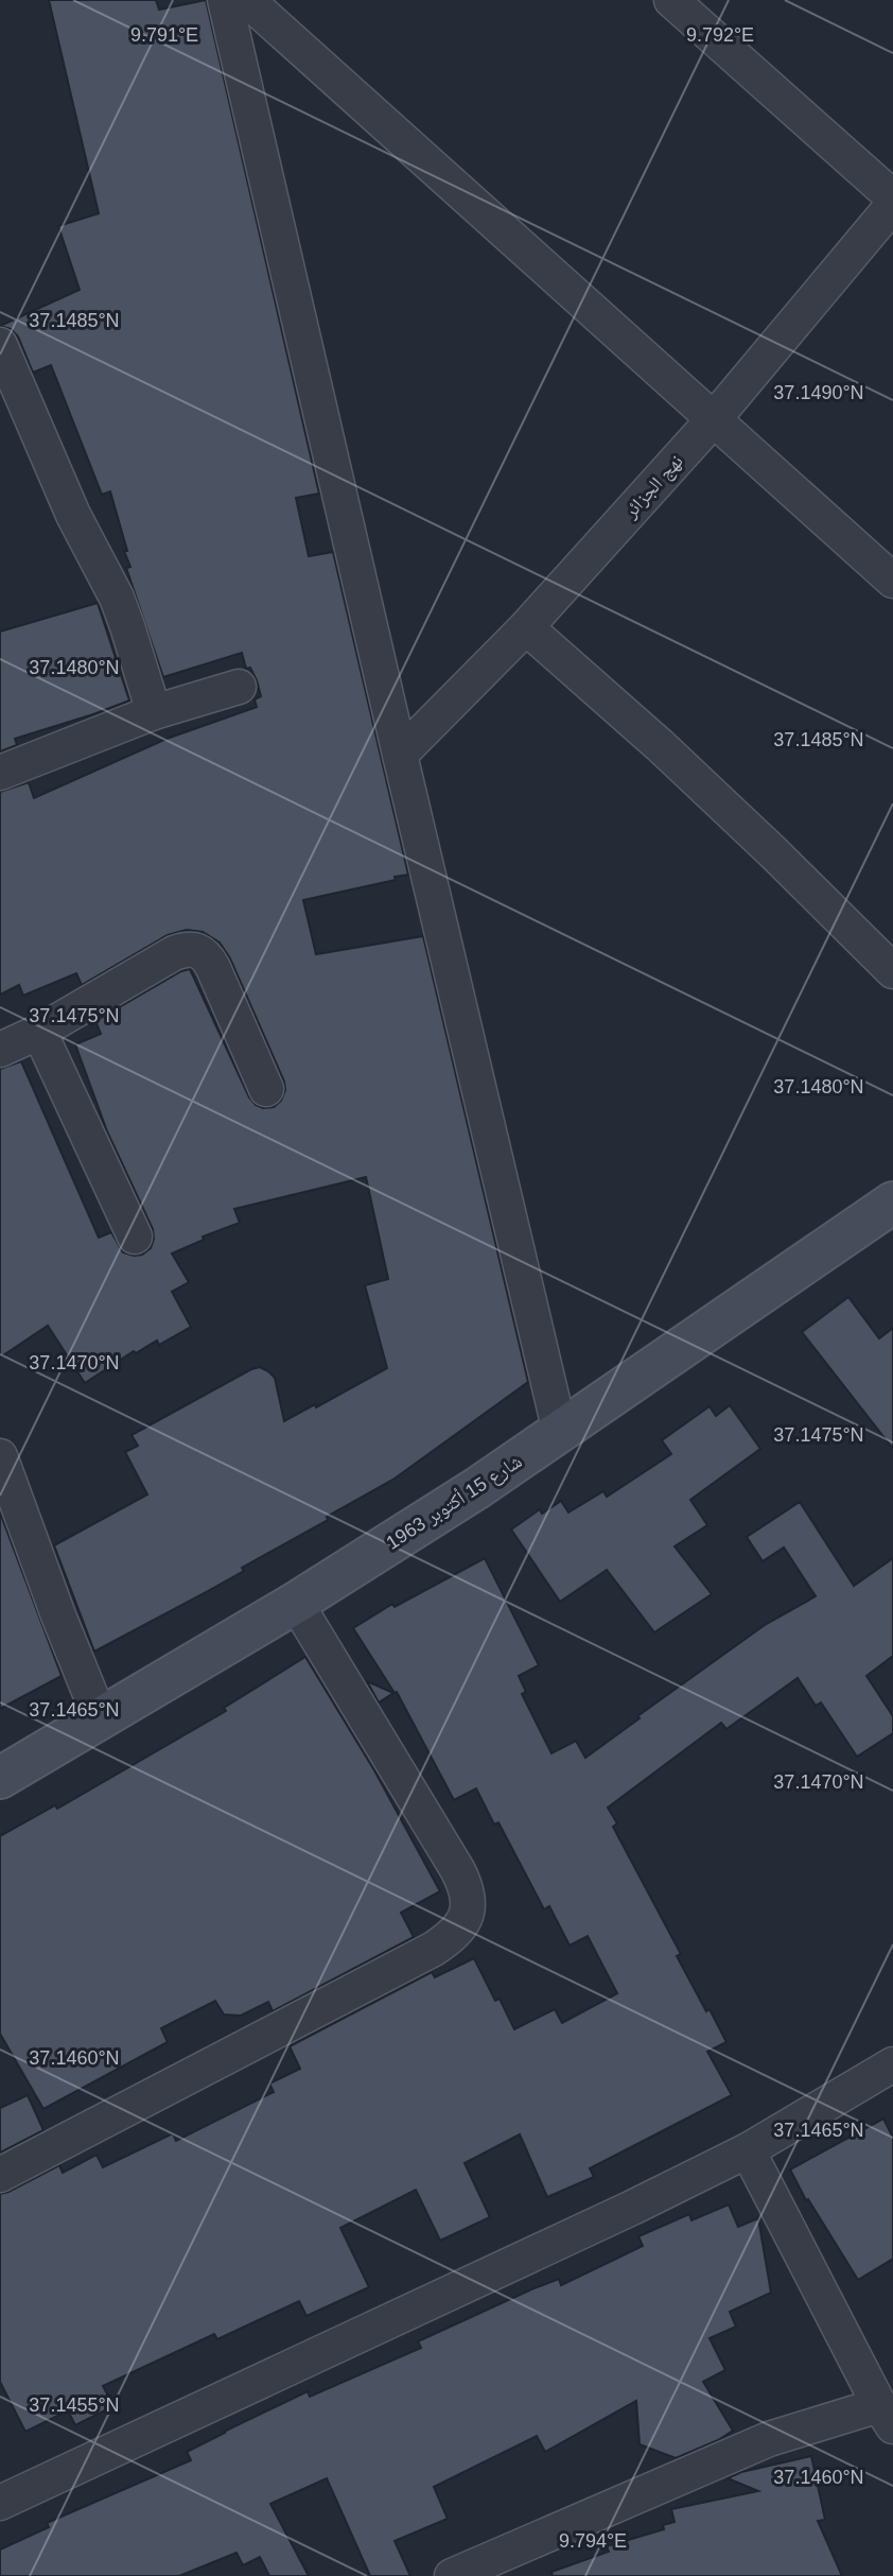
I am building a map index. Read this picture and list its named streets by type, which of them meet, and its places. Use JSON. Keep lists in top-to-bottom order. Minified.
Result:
{"streets":{"street":["نهج الجزائر","شارع 15 أكتوبر 1963"]},"coordinates":["9.791°E","9.792°E","37.1485°N","37.1490°N","37.1480°N","37.1475°N","37.1470°N","37.1465°N","37.1460°N","37.1455°N","9.794°E"]}
